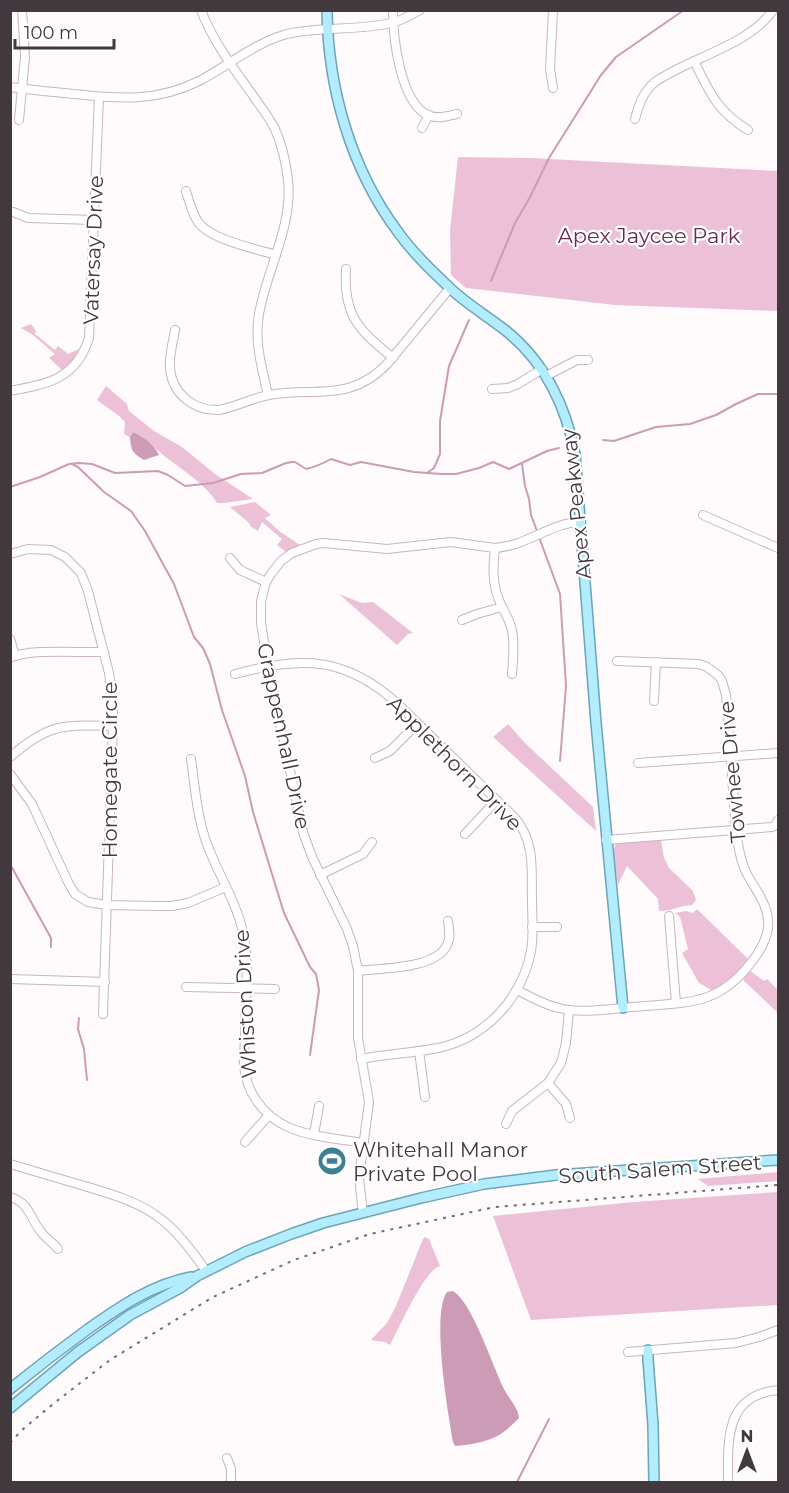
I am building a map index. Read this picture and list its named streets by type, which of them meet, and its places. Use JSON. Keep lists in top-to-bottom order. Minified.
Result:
{"streets":{"main road":["Apex Peakway","South Salem Street"],"street":["Vatersay Drive","Grappenhall Drive","Applethorn Drive","Homegate Circle","Towhee Drive","Whiston Drive"]},"crossings":[["Apex Peakway","Grappenhall Drive"],["Apex Peakway","Towhee Drive"],["Grappenhall Drive","Applethorn Drive"],["Grappenhall Drive","Whiston Drive"],["Grappenhall Drive","South Salem Street"],["Applethorn Drive","Towhee Drive"]],"parks":["Apex Jaycee Park"],"places":{"sports":["Whitehall Manor Private Pool"]},"scale_bar":"100 m","north":"top"}
